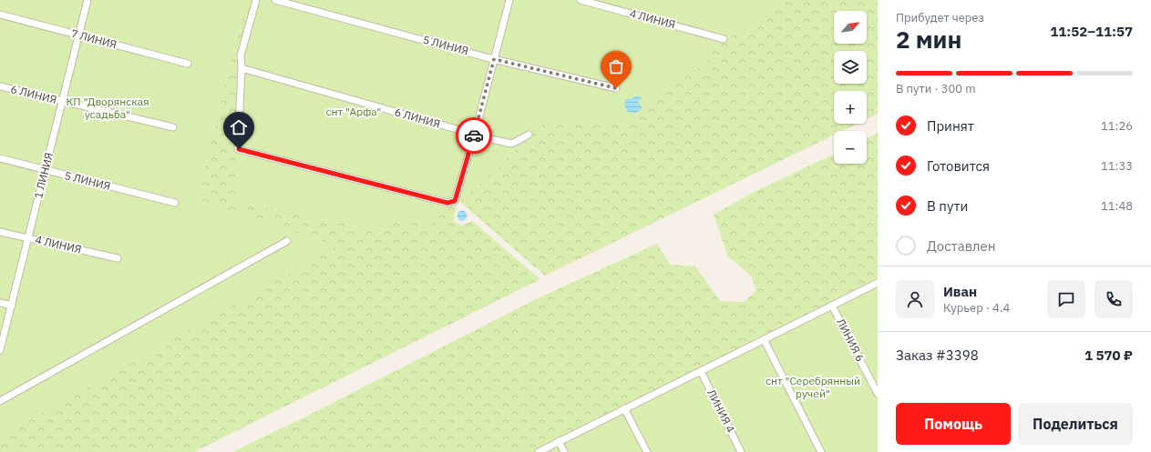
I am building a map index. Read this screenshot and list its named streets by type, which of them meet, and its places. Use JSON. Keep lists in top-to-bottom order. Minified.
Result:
{"streets":{"street":["4 ЛИНИЯ","7 ЛИНИЯ","5 ЛИНИЯ","6 ЛИНИЯ","1 ЛИНИЯ","ЛИНИЯ 6","ЛИНИЯ 4"]},"crossings":[["4 ЛИНИЯ","1 ЛИНИЯ"],["7 ЛИНИЯ","1 ЛИНИЯ"],["5 ЛИНИЯ","1 ЛИНИЯ"],["6 ЛИНИЯ","1 ЛИНИЯ"]],"parks":["КП \"Дворянская усадьба\"","снт \"Арфа\"","снт \"Серебрянный ручей\""],"north":"top right","page":{"heading":["2 мин","Прибудет через","11:52–11:57"],"panel":["Иван","Курьер · 4.4","Заказ #3398","1 570 ₽"],"map_buttons":["+","−"],"bar":"В пути · 300 m","list":[["Принят","11:26"],["Готовится","11:33"],["В пути","11:48"],"Доставлен"],"buttons":["Помощь","Поделиться"]}}
